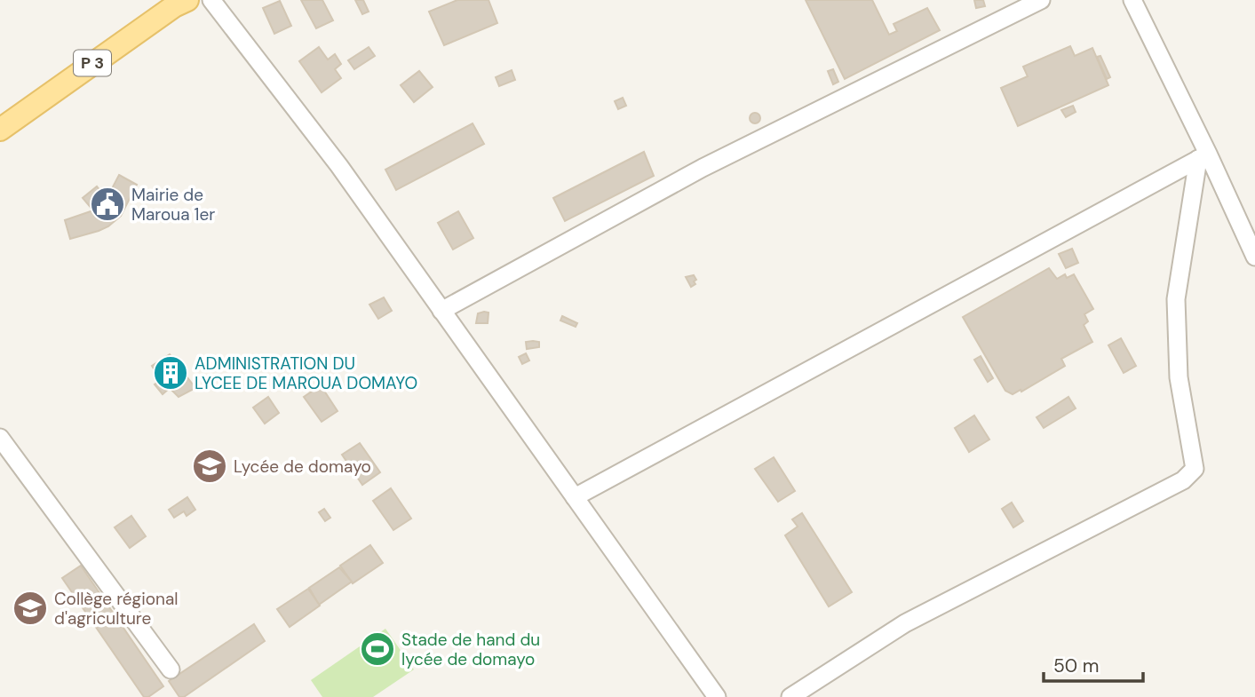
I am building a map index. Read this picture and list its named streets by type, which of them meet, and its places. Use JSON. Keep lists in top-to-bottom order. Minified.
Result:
{"streets":{"main road":["P 3"]},"places":{"public building":["Mairie de Maroua 1er"],"building":["ADMINISTRATION DU LYCEE DE MAROUA DOMAYO"],"school or university":["Lycée de domayo","Collège régional d'agriculture"],"sports":["Stade de hand du lycée de domayo"]},"scale_bar":"50 m"}
